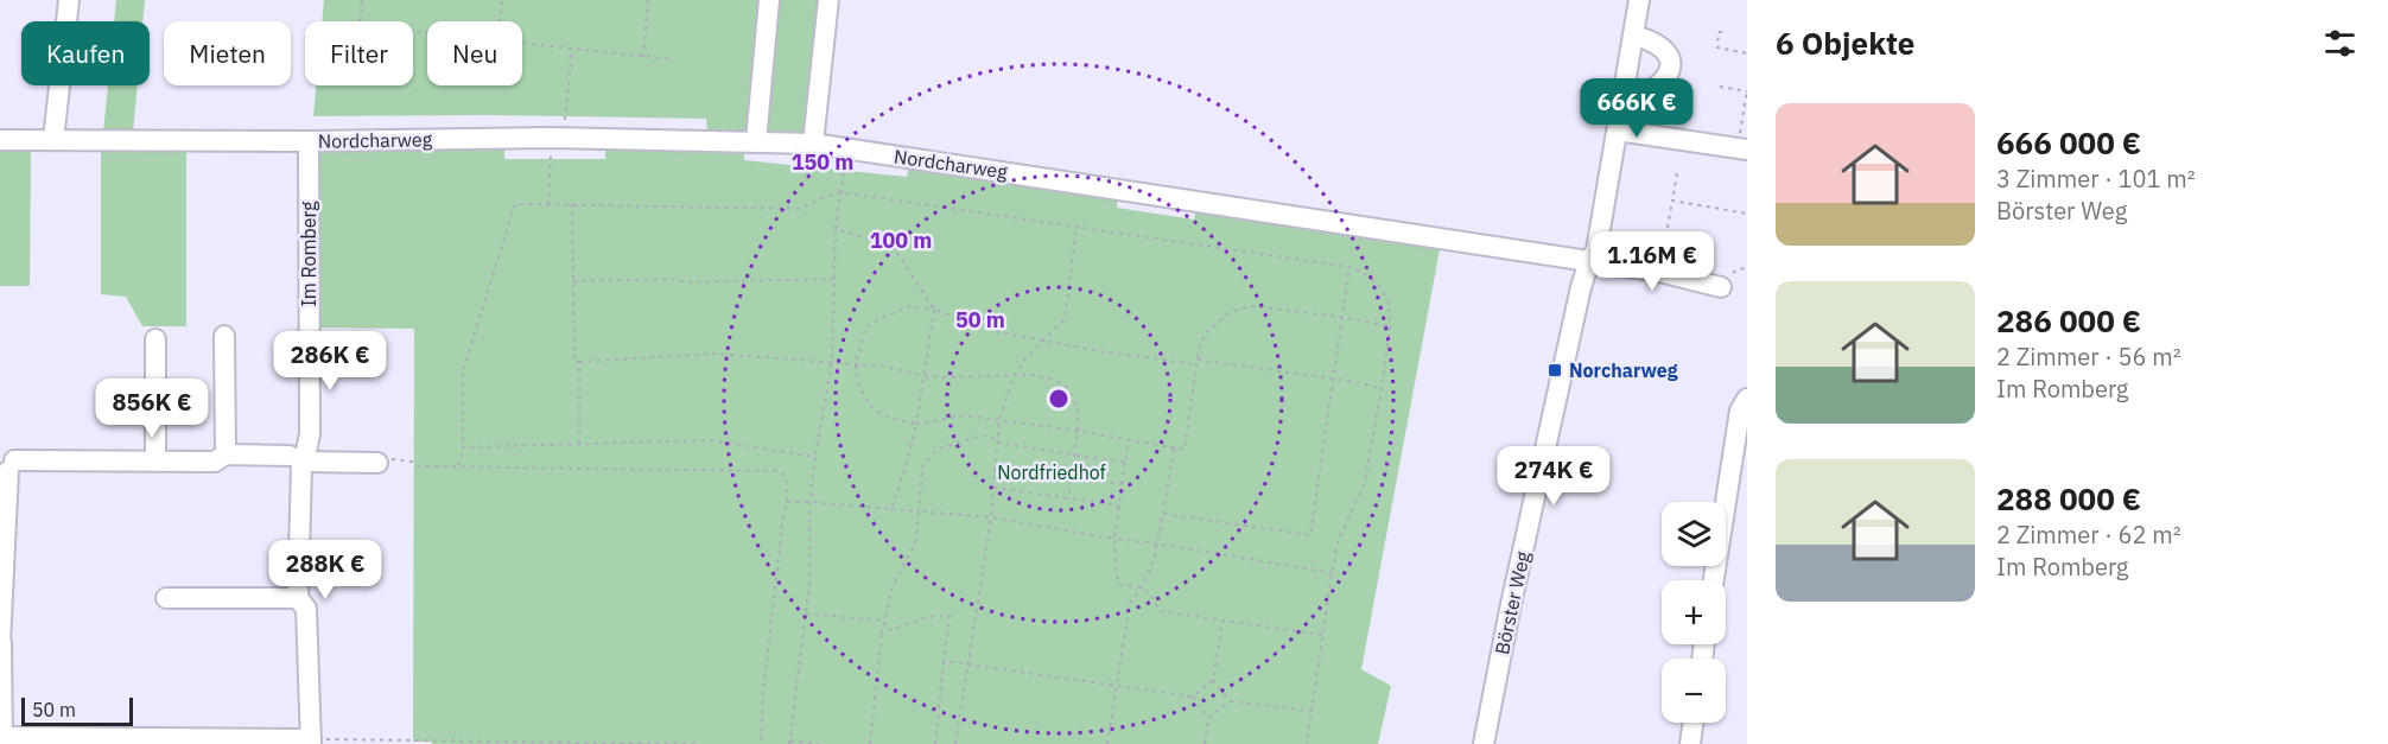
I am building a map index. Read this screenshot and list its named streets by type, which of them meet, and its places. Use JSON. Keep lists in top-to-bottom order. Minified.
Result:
{"streets":{"street":["Nordcharweg","Im Romberg","Börster Weg"]},"crossings":[["Nordcharweg","Im Romberg"],["Nordcharweg","Börster Weg"]],"parks":["Nordfriedhof"],"places":{"transit":["Norcharweg"]},"scale_bar":"50 m","page":{"heading":"6 Objekte","chip":["Kaufen","Mieten","Filter","Neu"],"price":["666K €","1.16M €","286K €","856K €","274K €","288K €"],"list":[{"name":"666 000 €","note":"3 Zimmer · 101 m² · Börster Weg"},{"name":"286 000 €","note":"2 Zimmer · 56 m² · Im Romberg"},{"name":"288 000 €","note":"2 Zimmer · 62 m² · Im Romberg"}],"map_buttons":["+","−"],"scale":"50 m"},"rings":["150 m","100 m","50 m"]}
